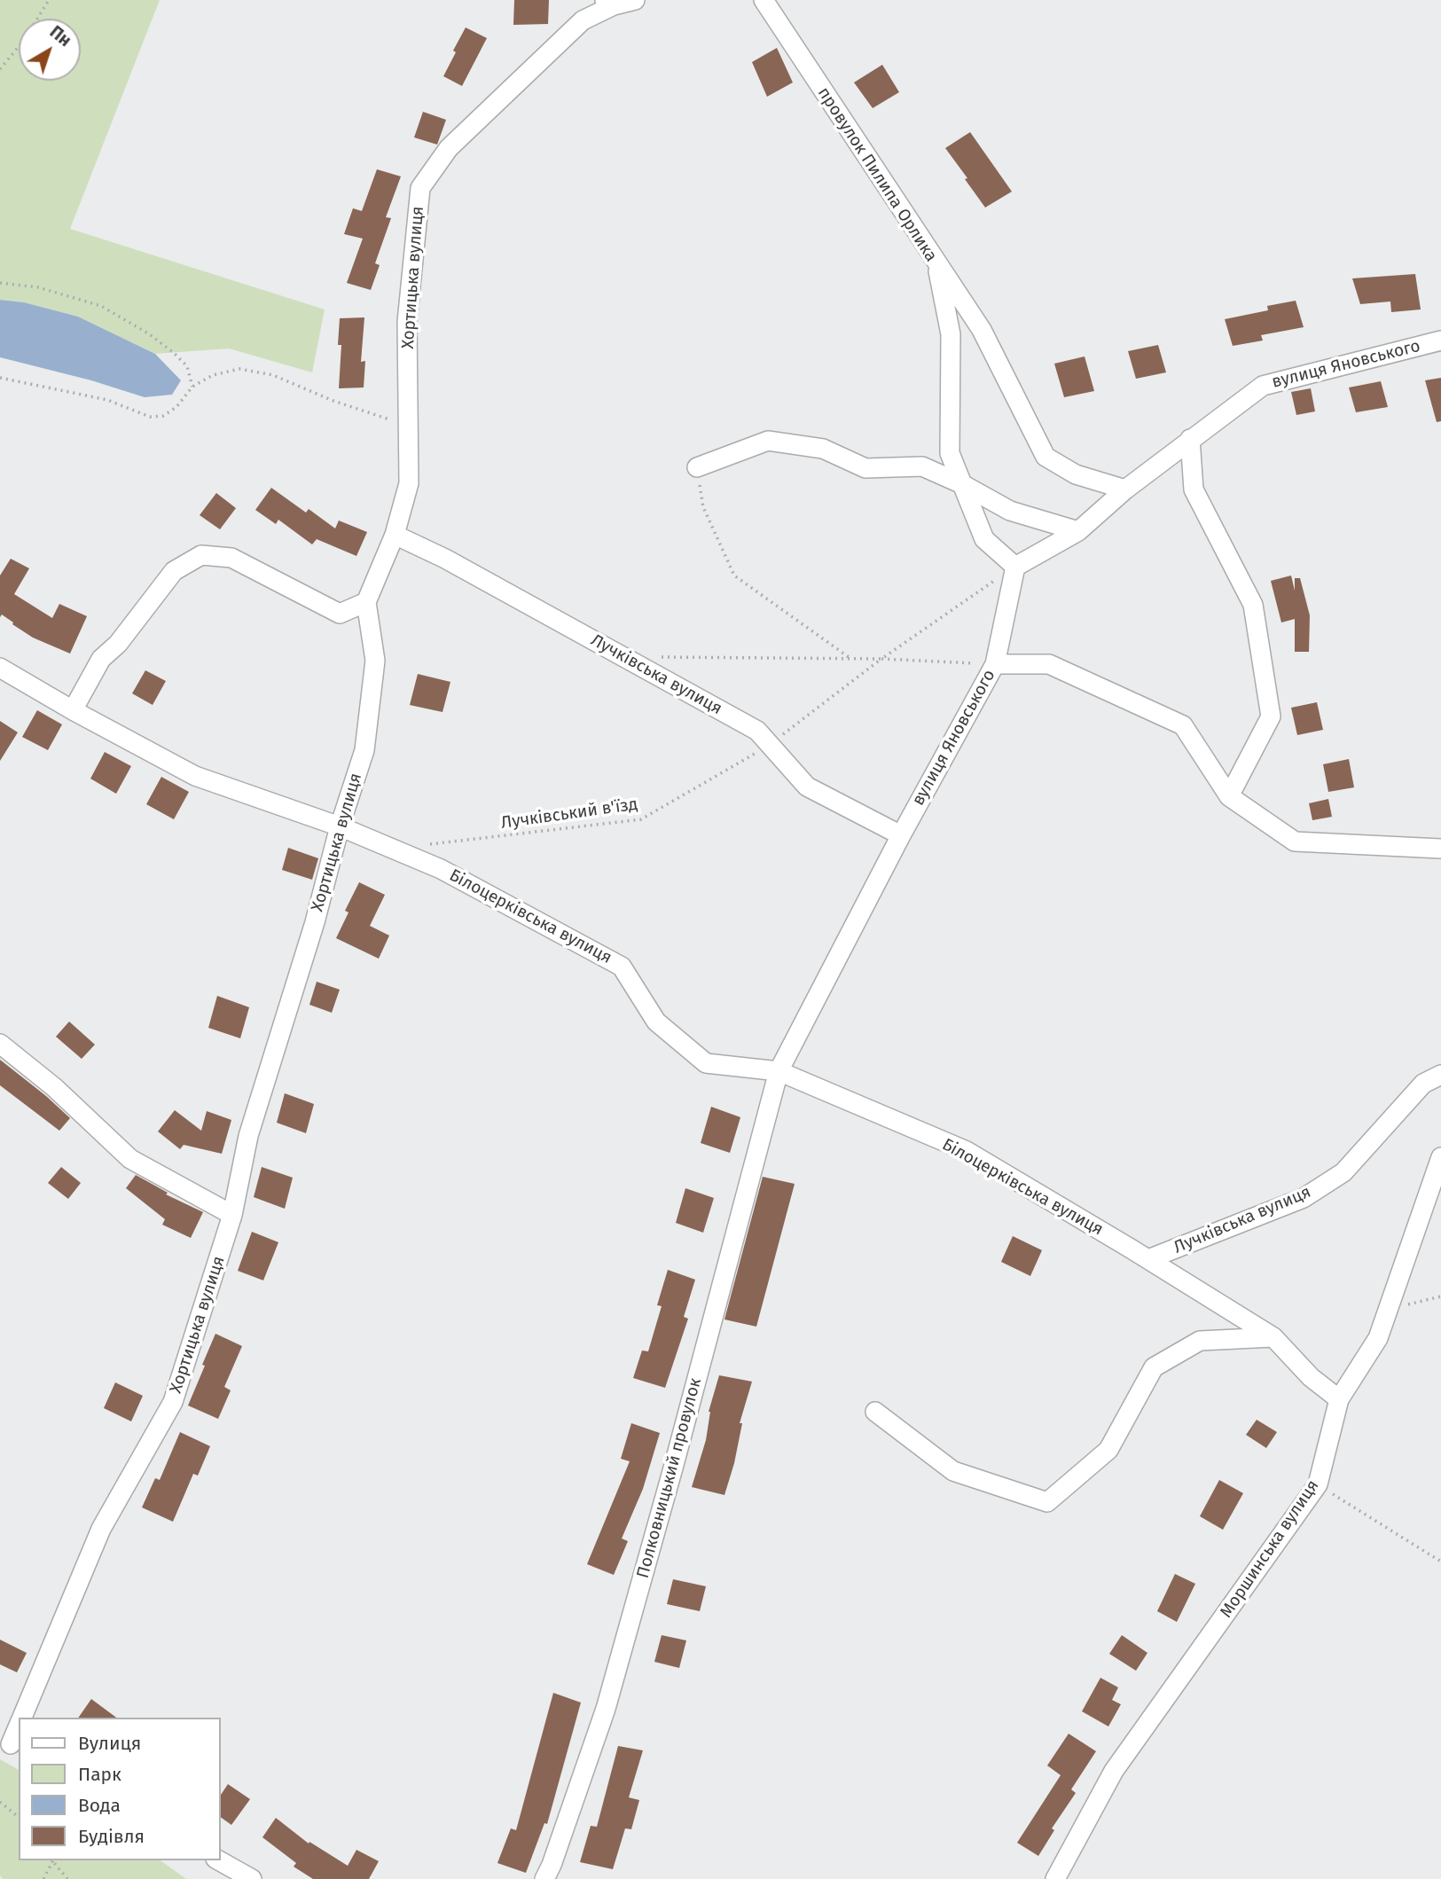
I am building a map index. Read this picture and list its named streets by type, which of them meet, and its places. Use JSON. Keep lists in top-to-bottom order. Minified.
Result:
{"streets":{"street":["провулок Пилипа Орлика","Хортицька вулиця","вулиця Яновського","Лучківська вулиця","Білоцерківська вулиця","Полковницький провулок","Моршинська вулиця"],"path":["Лучківський в'їзд"]},"crossings":[["провулок Пилипа Орлика","вулиця Яновського"],["провулок Пилипа Орлика","Лучківський в'їзд"],["Хортицька вулиця","Лучківська вулиця"],["Хортицька вулиця","Білоцерківська вулиця"],["вулиця Яновського","Лучківська вулиця"],["вулиця Яновського","Лучківський в'їзд"],["вулиця Яновського","Білоцерківська вулиця"],["вулиця Яновського","Полковницький провулок"],["Лучківська вулиця","Лучківський в'їзд"],["Лучківська вулиця","Білоцерківська вулиця"],["Білоцерківська вулиця","Полковницький провулок"],["Білоцерківська вулиця","Моршинська вулиця"]],"legend":["Вулиця","Парк","Вода","Будівля"],"north":"top right"}
